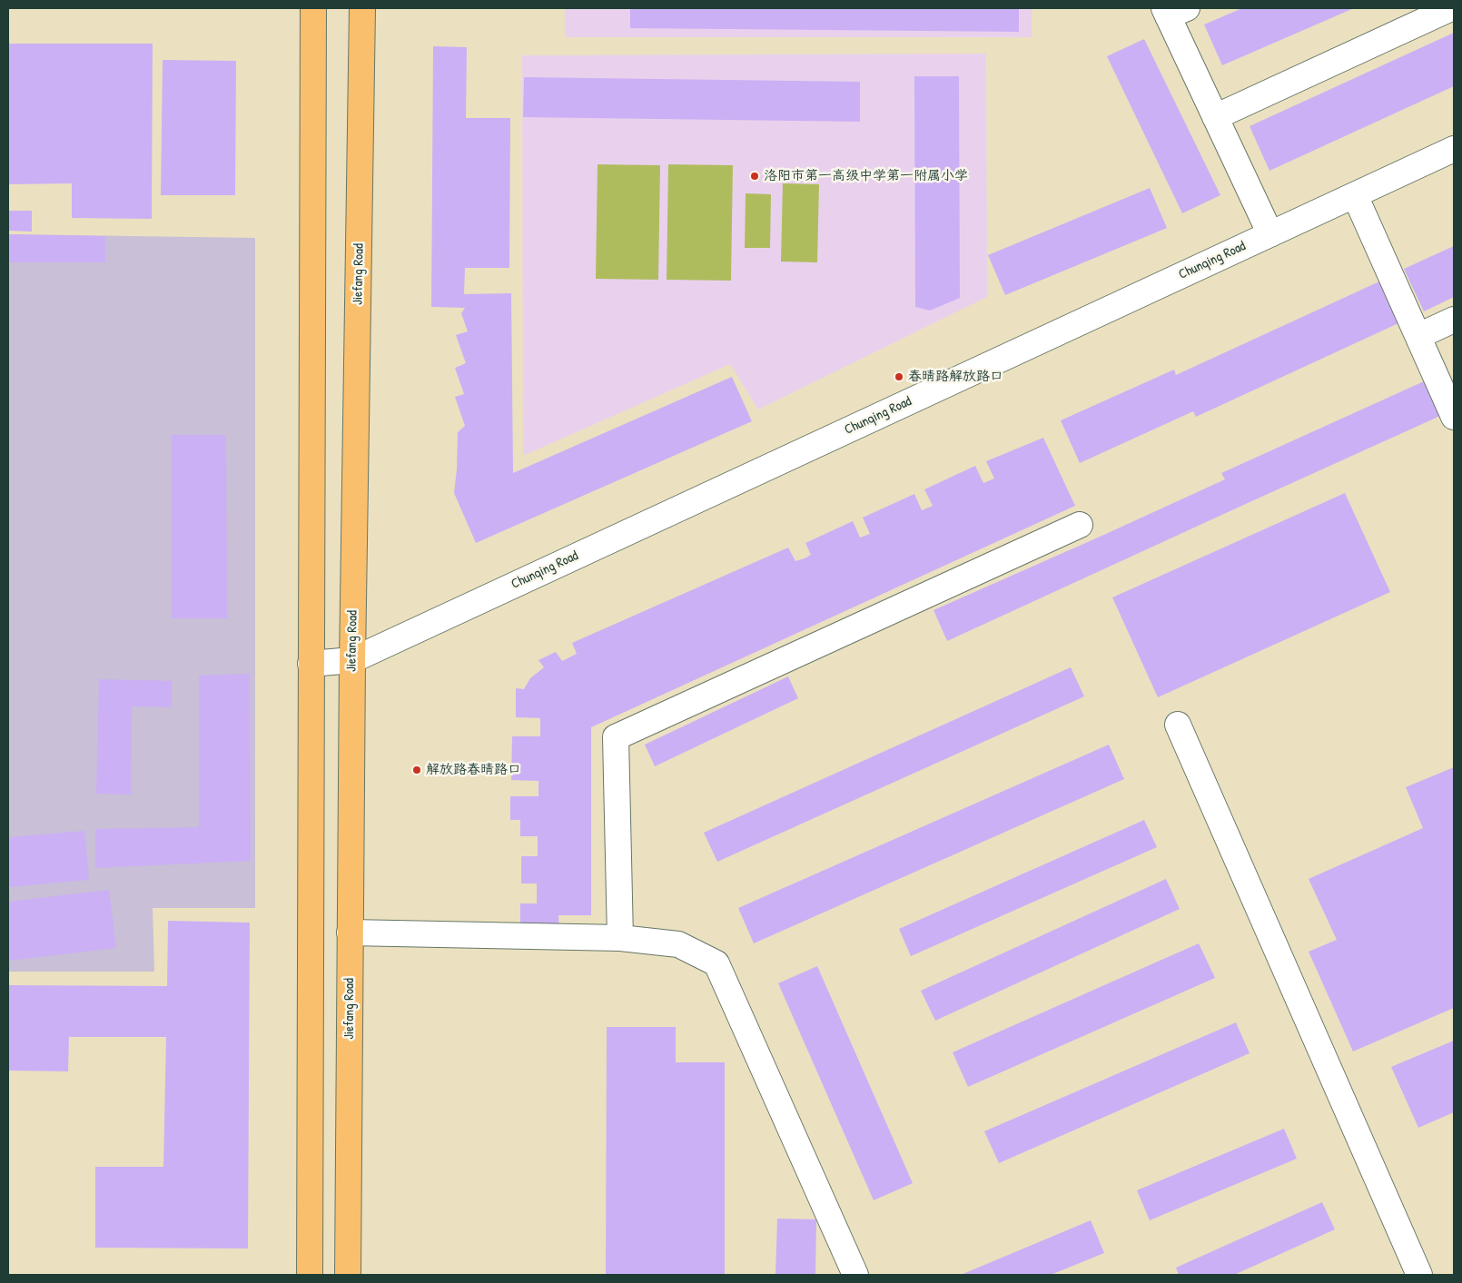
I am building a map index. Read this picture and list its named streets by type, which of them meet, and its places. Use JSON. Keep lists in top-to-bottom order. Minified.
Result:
{"streets":{"main road":["Jiefang Road"],"street":["Chunqing Road"]},"crossings":[["Chunqing Road","Jiefang Road"]],"places":["洛阳市第一高级中学第一附属小学","春晴路解放路口","解放路春晴路口"]}
